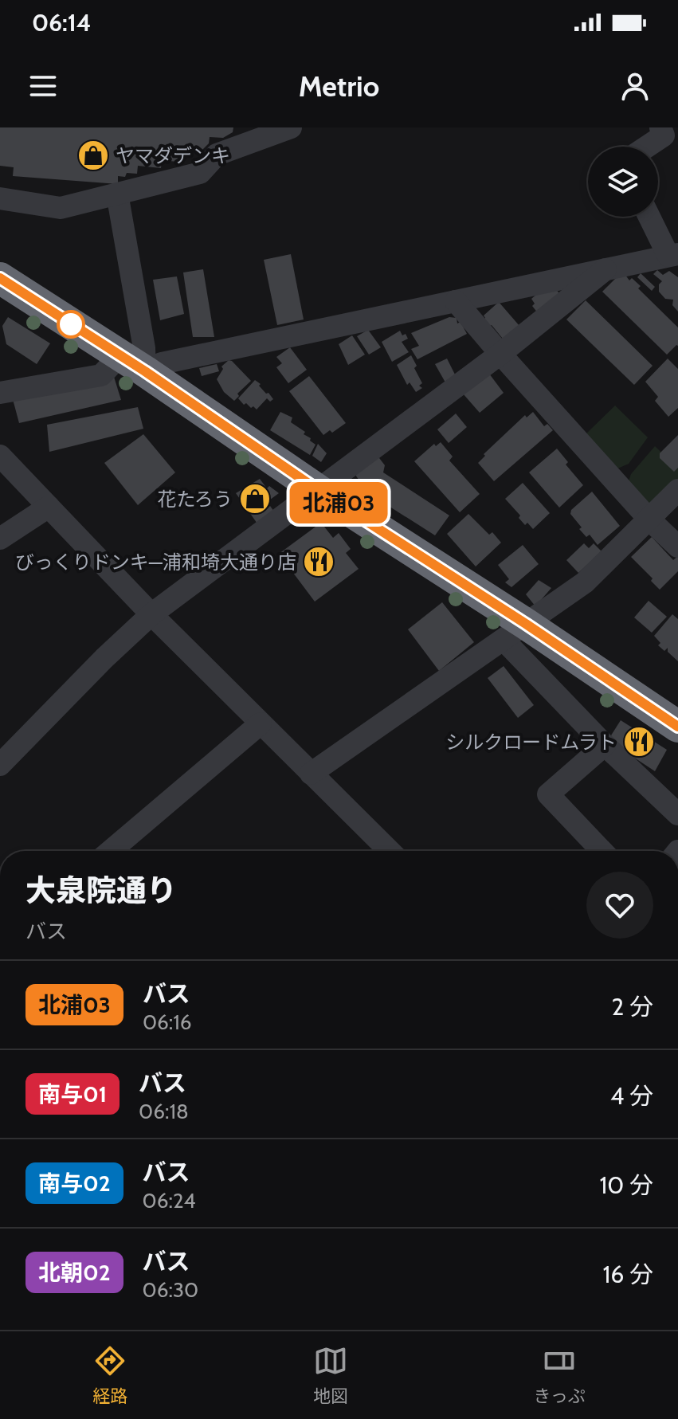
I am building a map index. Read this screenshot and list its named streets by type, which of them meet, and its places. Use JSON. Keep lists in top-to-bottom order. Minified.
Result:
{"places":{"shop":["ヤマダデンキ","花たろう"],"restaurant":["びっくりドンキ―浦和埼大通り店","シルクロードムラト"]},"lines":["bus line 北浦03"],"page":{"status":"06:14","header":"Metrio","on_map":"北浦03","heading":["大泉院通り","バス"],"list":[{"mark":"北浦03","name":"バス","note":"06:16","value":"2 分"},{"mark":"南与01","name":"バス","note":"06:18","value":"4 分"},{"mark":"南与02","name":"バス","note":"06:24","value":"10 分"},{"mark":"北朝02","name":"バス","note":"06:30","value":"16 分"}],"tabs":["経路","地図","きっぷ"]}}
